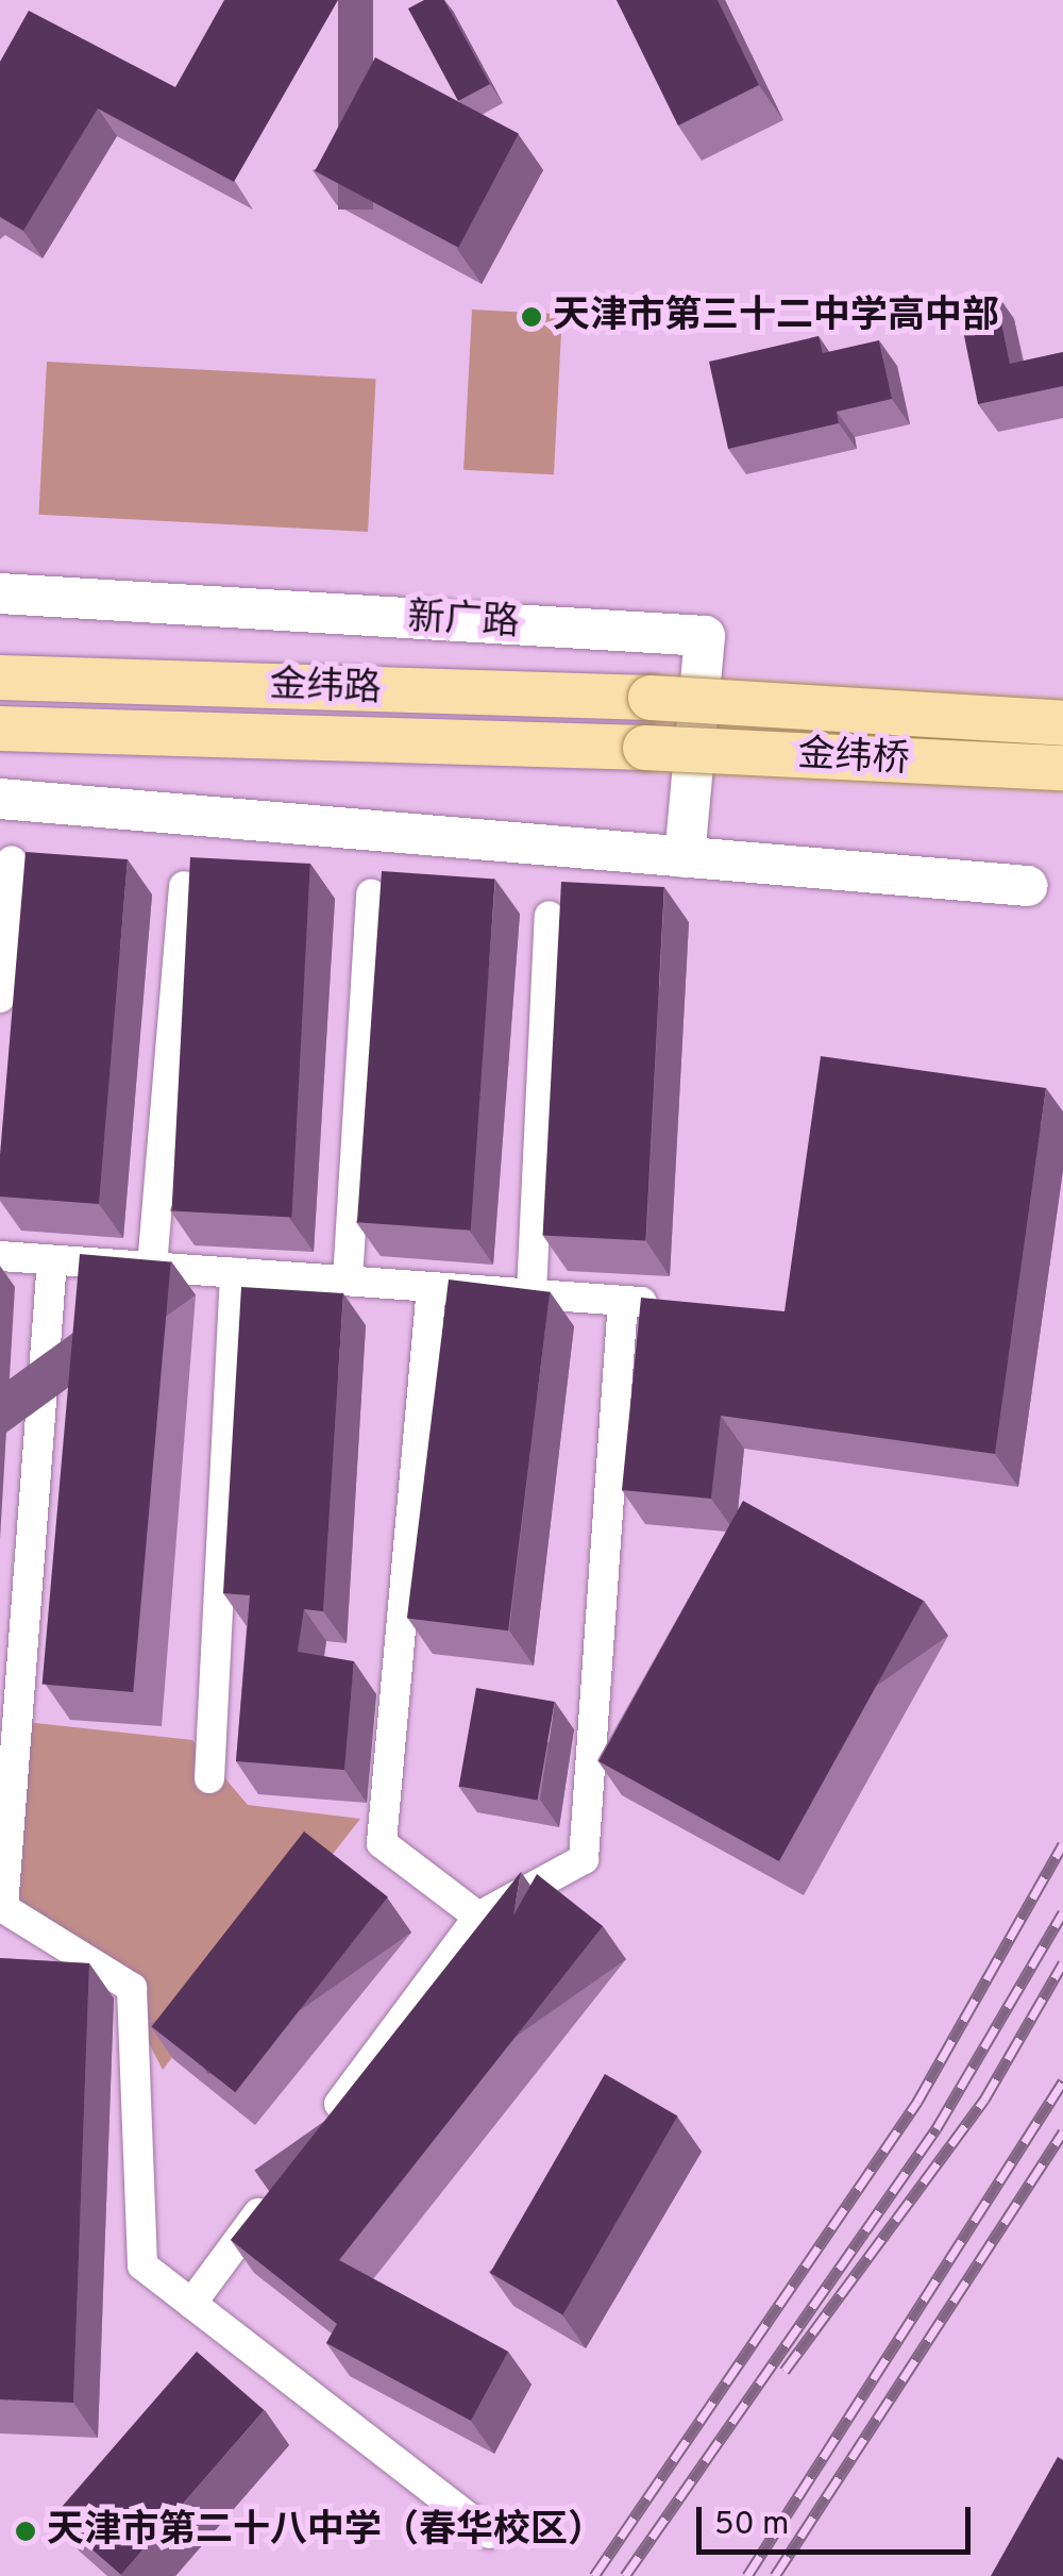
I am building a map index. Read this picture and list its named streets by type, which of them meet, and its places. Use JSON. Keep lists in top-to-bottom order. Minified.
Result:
{"streets":{"main road":["金纬路","金纬桥"],"street":["新广路"]},"crossings":[["金纬路","金纬桥"]],"places":["天津市第三十二中学高中部","天津市第二十八中学（春华校区）"],"scale_bar":"50 m"}
